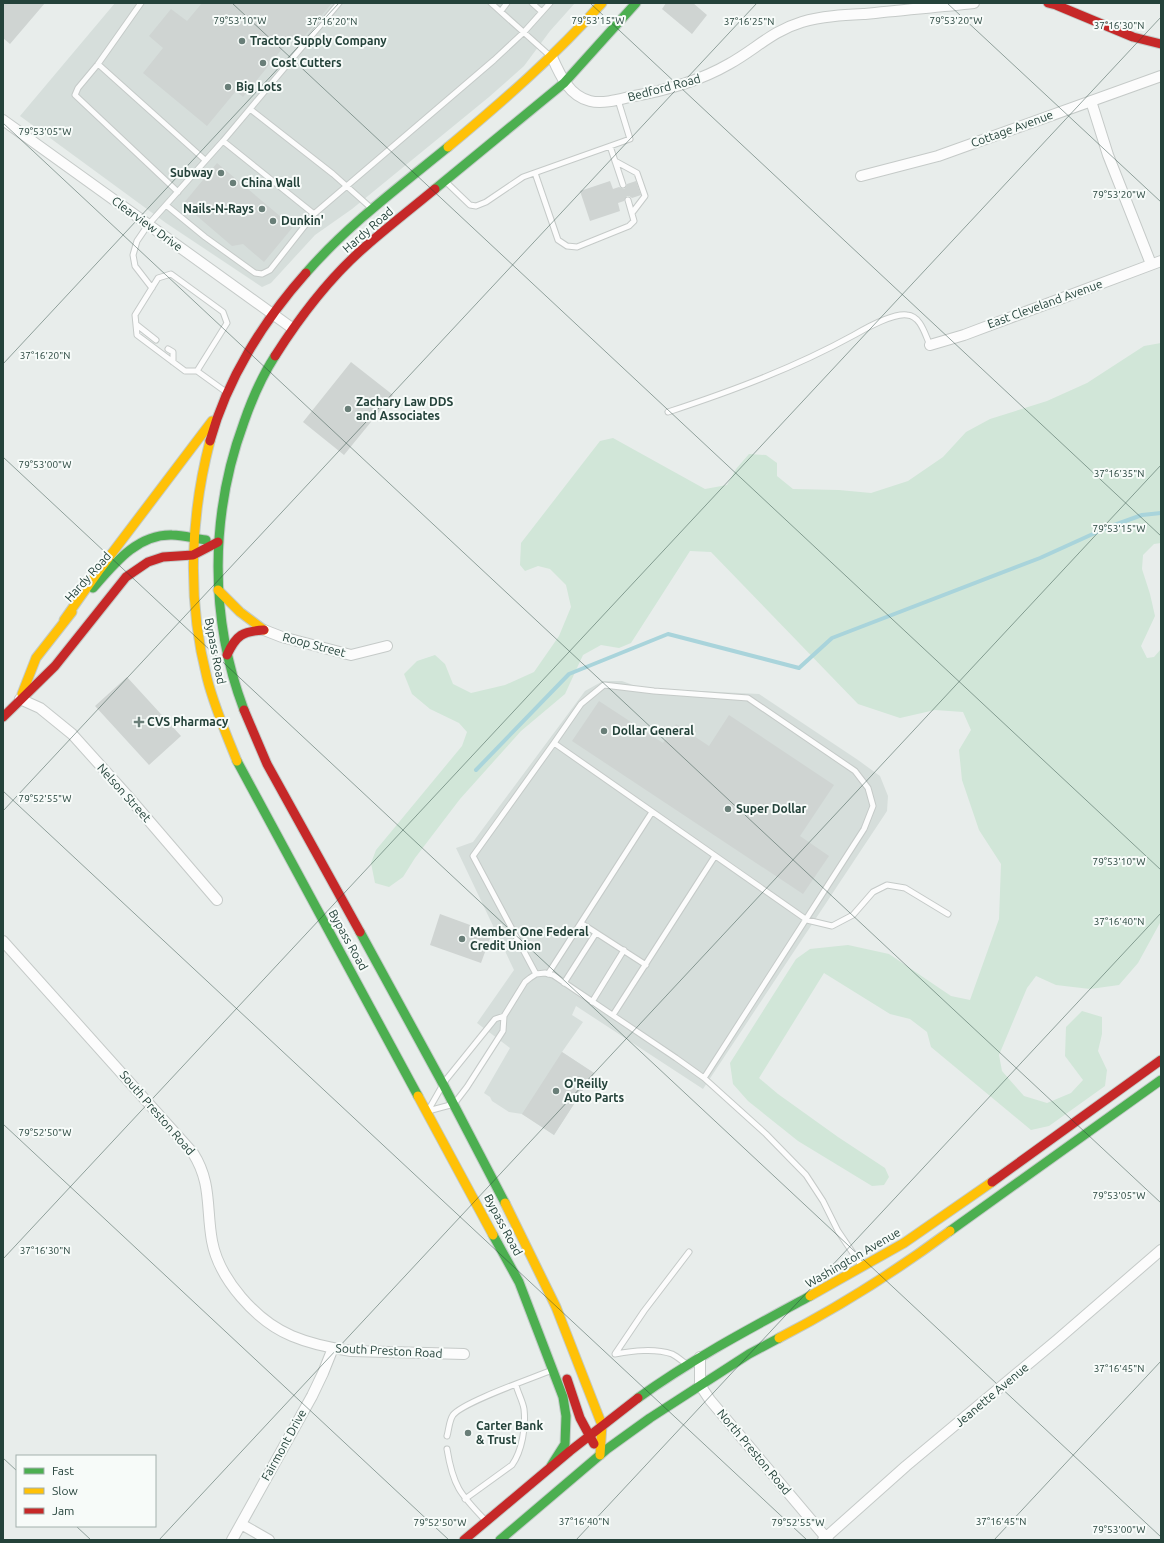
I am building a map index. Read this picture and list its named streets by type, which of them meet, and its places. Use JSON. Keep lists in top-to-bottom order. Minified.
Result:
{"streets":{"main road":["Hardy Road","Bypass Road","Washington Avenue"],"street":["Bedford Road","Cottage Avenue","Clearview Drive","East Cleveland Avenue","Roop Street","Nelson Street","South Preston Road","Jeanette Avenue","Fairmont Drive","North Preston Road"]},"crossings":[["Bedford Road","Hardy Road"],["Clearview Drive","Hardy Road"],["Hardy Road","Bypass Road"],["Hardy Road","Nelson Street"],["Bypass Road","Washington Avenue"],["South Preston Road","Fairmont Drive"],["Jeanette Avenue","North Preston Road"]],"places":{"other":["Tractor Supply Company","Cost Cutters","Big Lots","Subway","China Wall","Nails-N-Rays","Dunkin'","Zachary Law DDS and Associates","Dollar General","Super Dollar","Member One Federal Credit Union","O'Reilly Auto Parts","Carter Bank & Trust"],"health":["CVS Pharmacy"]},"legend":["Fast","Slow","Jam"],"coordinates":["79°53'10\"W","79°53'15\"W","79°53'20\"W","37°16'20\"N","37°16'25\"N","37°16'30\"N","79°53'05\"W","79°53'00\"W","37°16'35\"N","79°52'55\"W","37°16'40\"N","79°52'50\"W","37°16'45\"N"]}
